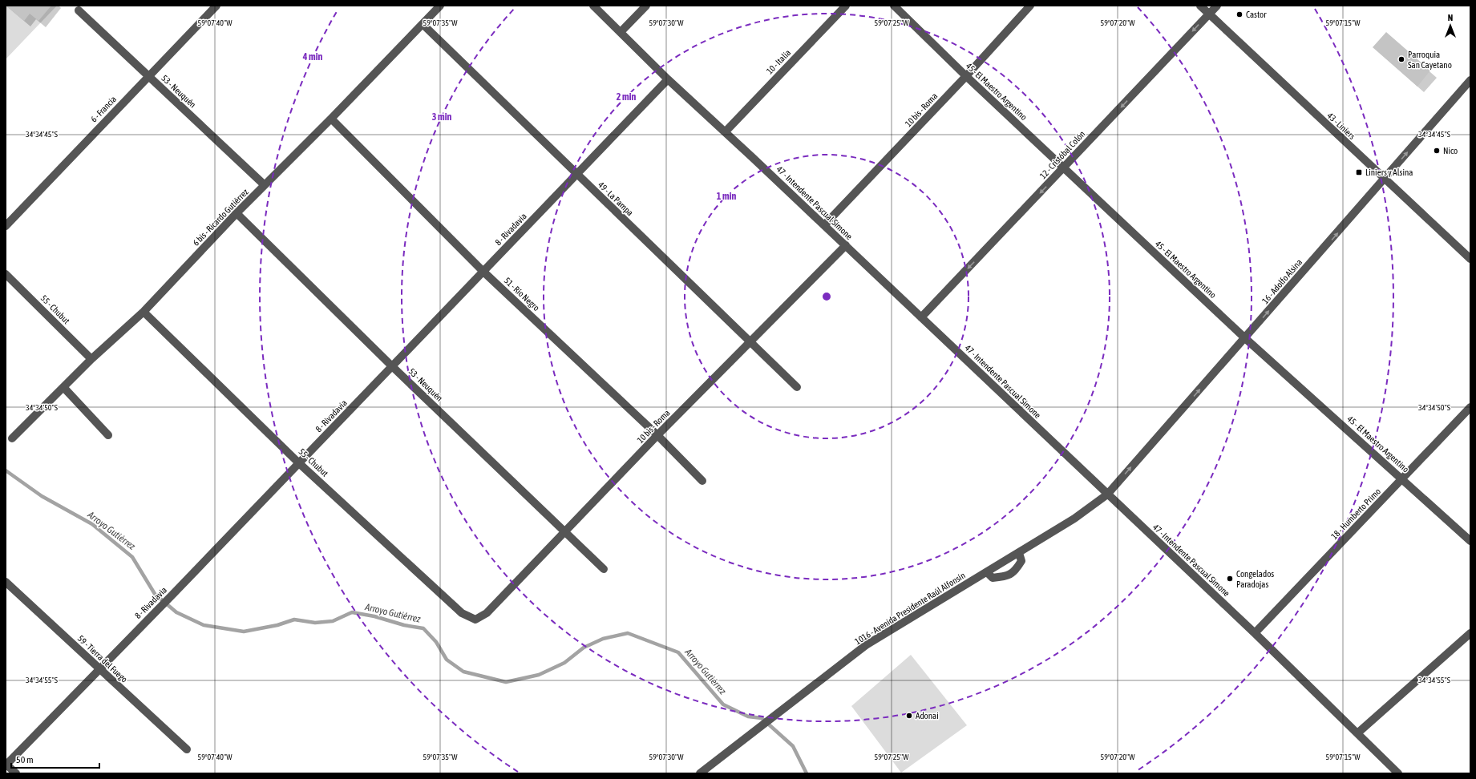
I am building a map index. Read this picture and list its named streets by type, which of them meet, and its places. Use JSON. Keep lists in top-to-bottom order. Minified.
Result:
{"streets":{"street":["10 - Italia","53 - Neuquén","45 - El Maestro Argentino","6 - Francia","10 bis - Roma","43 - Liniers","12 - Cristóbal Colón","49 - La Pampa","47 - Intendente Pascual Simone","6 bis - Ricardo Gutiérrez","8 - Rivadavia","16 - Adolfo Alsina","51 - Río Negro","55 - Chubut","18 - Humberto Primo","1016 - Avenida Presidente Raúl Alfonsín","59 - Tierra del Fuego"]},"crossings":[["10 - Italia","47 - Intendente Pascual Simone"],["53 - Neuquén","6 - Francia"],["53 - Neuquén","10 bis - Roma"],["53 - Neuquén","6 bis - Ricardo Gutiérrez"],["53 - Neuquén","8 - Rivadavia"],["45 - El Maestro Argentino","10 bis - Roma"],["45 - El Maestro Argentino","12 - Cristóbal Colón"],["45 - El Maestro Argentino","16 - Adolfo Alsina"],["45 - El Maestro Argentino","18 - Humberto Primo"],["10 bis - Roma","49 - La Pampa"],["10 bis - Roma","47 - Intendente Pascual Simone"],["10 bis - Roma","51 - Río Negro"],["10 bis - Roma","55 - Chubut"],["43 - Liniers","12 - Cristóbal Colón"],["43 - Liniers","16 - Adolfo Alsina"],["12 - Cristóbal Colón","47 - Intendente Pascual Simone"],["49 - La Pampa","6 bis - Ricardo Gutiérrez"],["49 - La Pampa","8 - Rivadavia"],["47 - Intendente Pascual Simone","8 - Rivadavia"],["47 - Intendente Pascual Simone","16 - Adolfo Alsina"],["47 - Intendente Pascual Simone","18 - Humberto Primo"],["47 - Intendente Pascual Simone","1016 - Avenida Presidente Raúl Alfonsín"],["6 bis - Ricardo Gutiérrez","51 - Río Negro"],["6 bis - Ricardo Gutiérrez","55 - Chubut"],["8 - Rivadavia","51 - Río Negro"],["8 - Rivadavia","55 - Chubut"],["8 - Rivadavia","59 - Tierra del Fuego"],["16 - Adolfo Alsina","1016 - Avenida Presidente Raúl Alfonsín"]],"one_way":["12 - Cristóbal Colón","16 - Adolfo Alsina"],"water":["Arroyo Gutiérrez"],"places":{"other":["Castor","Parroquia San Cayetano","Nico","Congelados Paradojas","Adonai"],"transit":["Liniers y Alsina"]},"scale_bar":"50 m","north":"top","coordinates":["59°07'40\"W","59°07'35\"W","59°07'30\"W","59°07'25\"W","59°07'20\"W","59°07'15\"W","34°34'45\"S","34°34'50\"S","34°34'55\"S"],"rings":["4 min","2 min","3 min","1 min"]}
